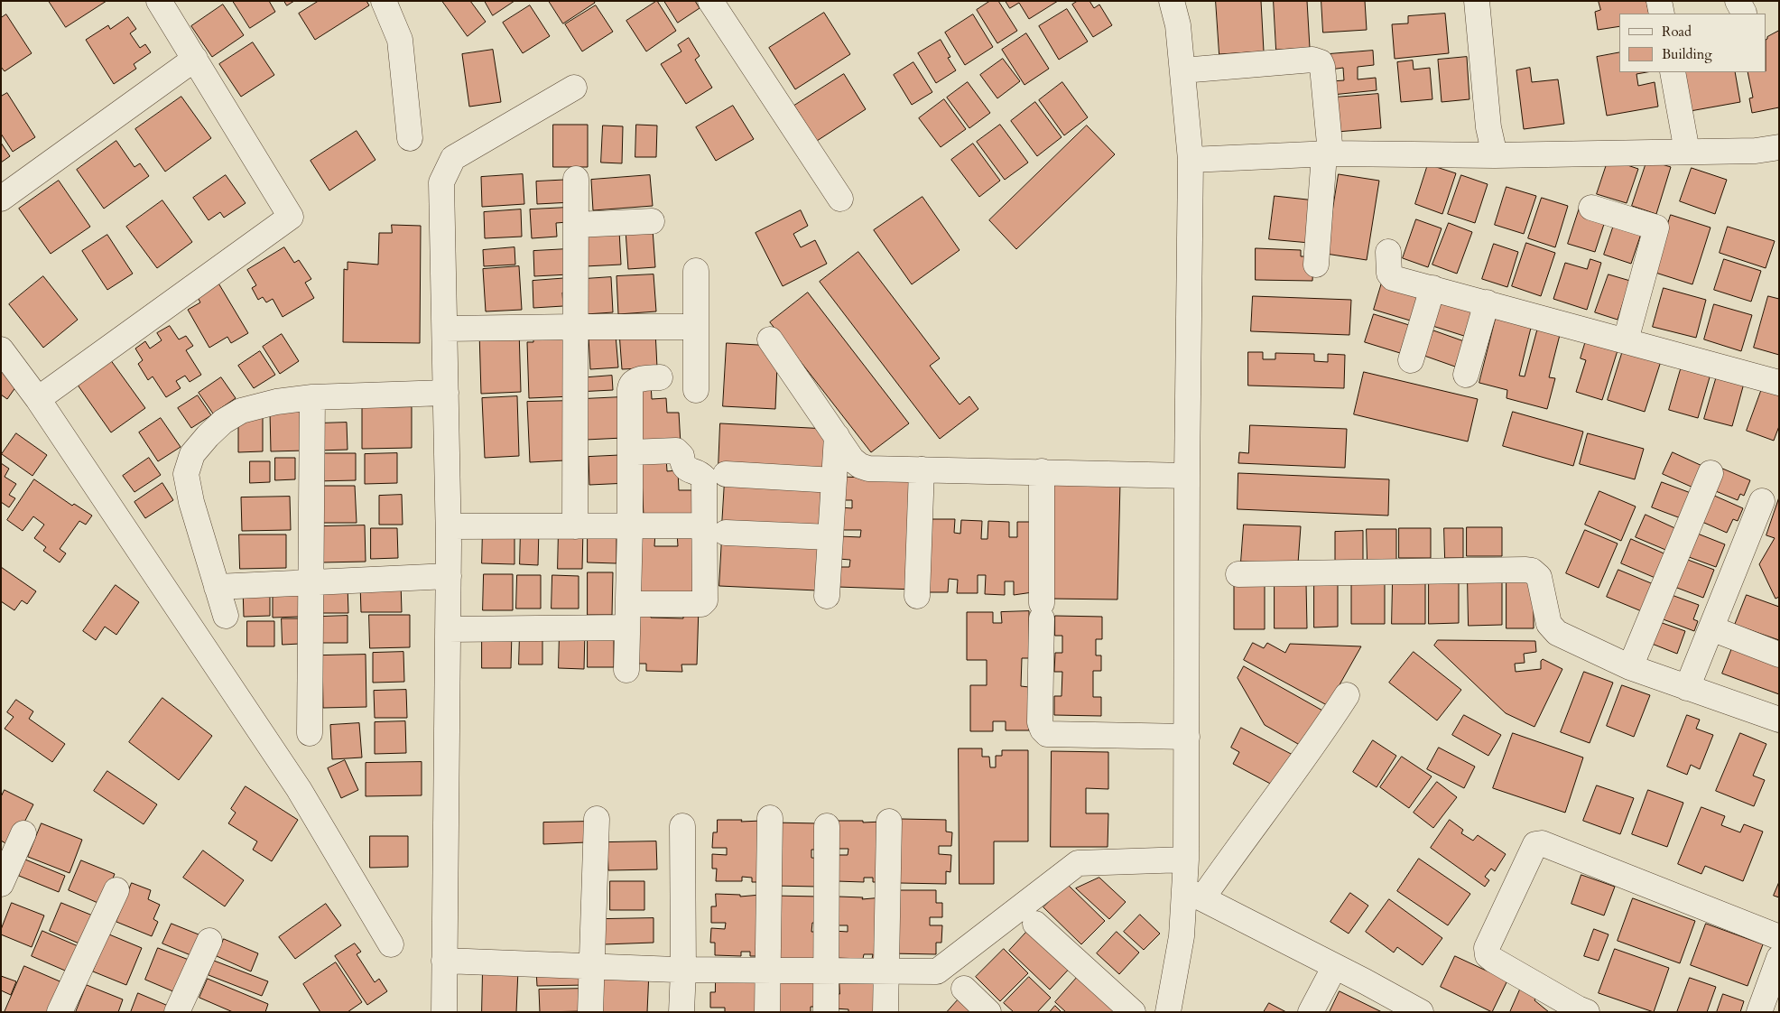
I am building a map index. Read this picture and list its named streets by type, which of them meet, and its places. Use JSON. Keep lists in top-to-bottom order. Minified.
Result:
{"legend":["Road","Building"]}
